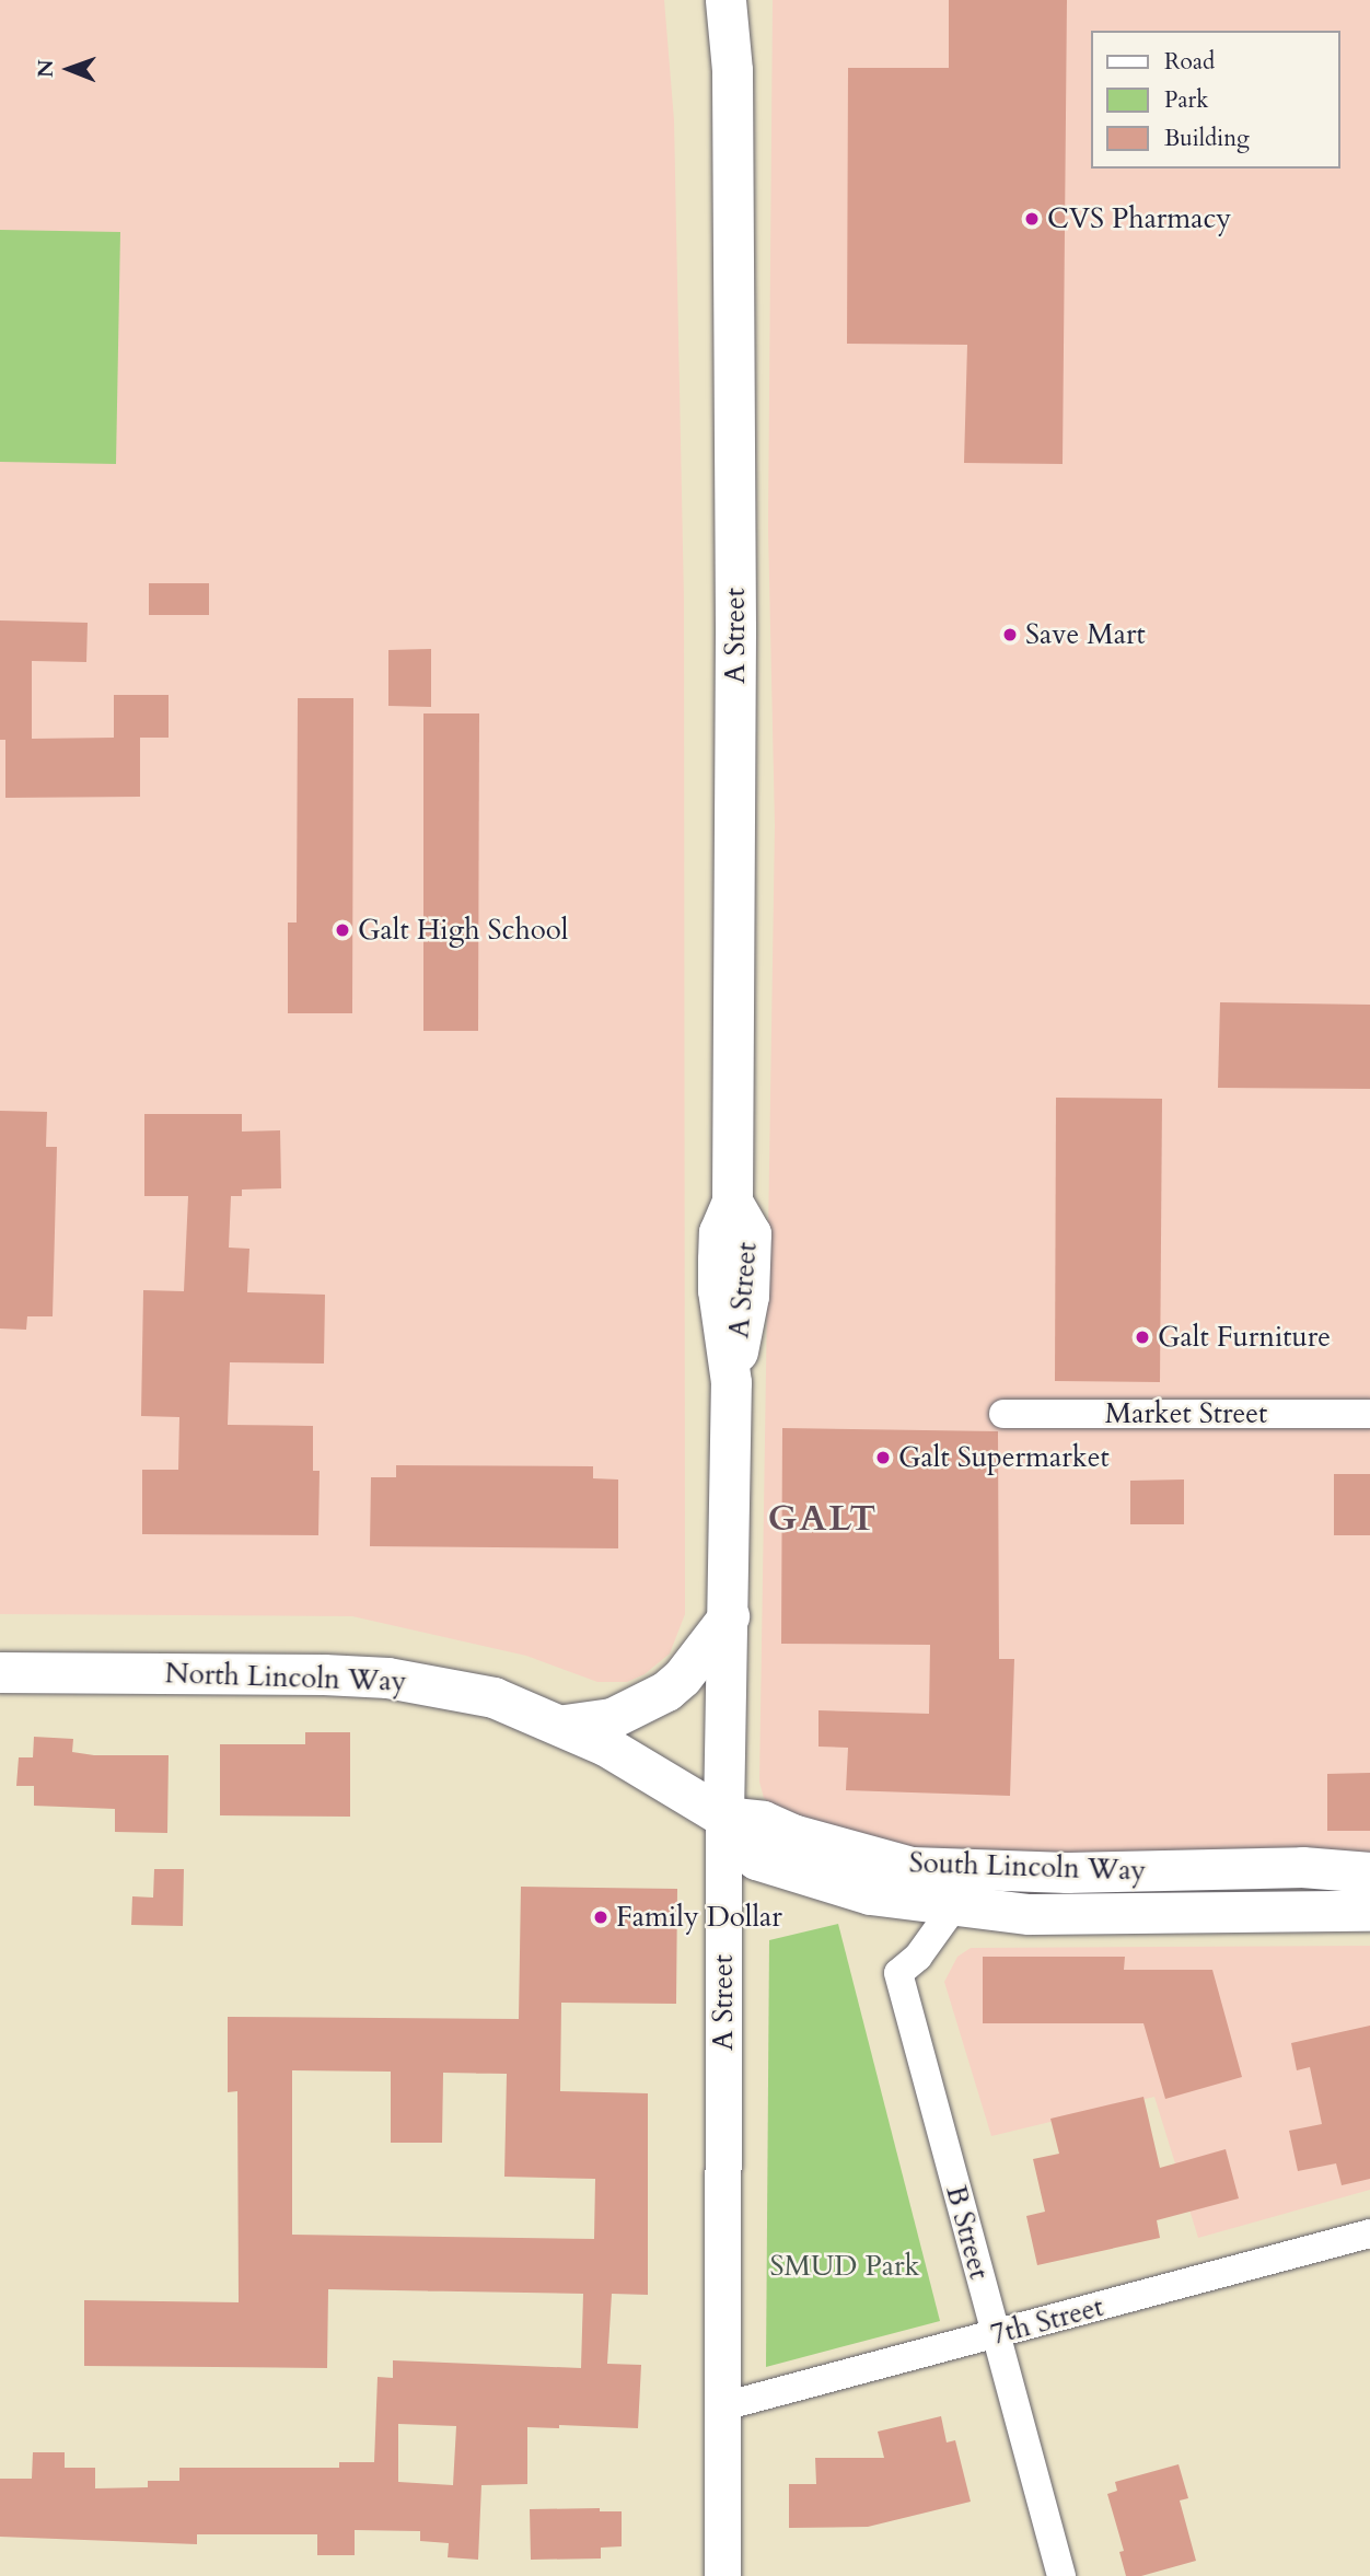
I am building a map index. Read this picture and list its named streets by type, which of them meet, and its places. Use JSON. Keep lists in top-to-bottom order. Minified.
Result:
{"streets":{"main road":["A Street","North Lincoln Way","South Lincoln Way"],"street":["Market Street","B Street","7th Street"]},"crossings":[["A Street","North Lincoln Way"],["A Street","South Lincoln Way"],["A Street","7th Street"],["North Lincoln Way","South Lincoln Way"],["South Lincoln Way","B Street"],["B Street","7th Street"]],"districts":["GALT"],"parks":["SMUD Park"],"places":["CVS Pharmacy","Save Mart","Galt High School","Galt Furniture","Galt Supermarket","Family Dollar"],"legend":["Road","Park","Building"],"north":"left"}
